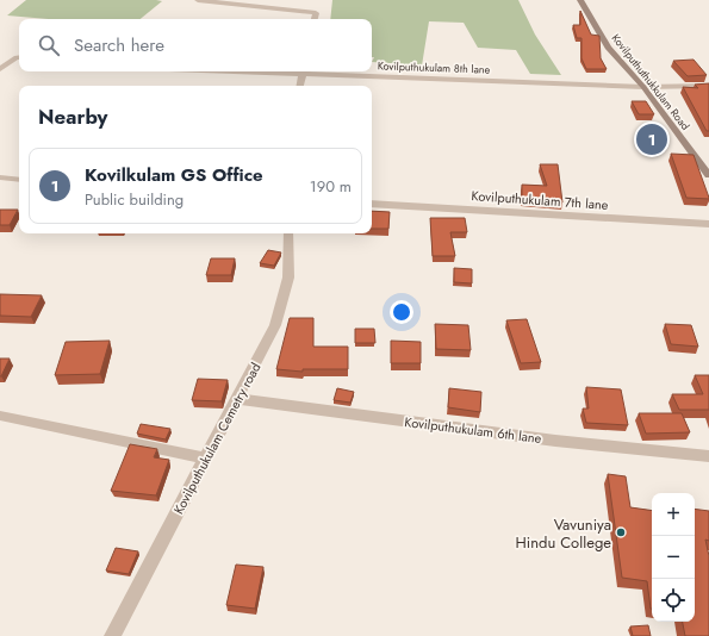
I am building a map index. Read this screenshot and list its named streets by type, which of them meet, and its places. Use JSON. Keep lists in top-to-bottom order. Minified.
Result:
{"streets":{"street":["Kovilputhukulam 8th lane","Kovilputhuthukkulam Road","Kovilputhukulam 7th lane","Kovilputhukulam 6th lane","Kovilputhukulam Cemetry road"]},"crossings":[["Kovilputhukulam 8th lane","Kovilputhuthukkulam Road"],["Kovilputhukulam 6th lane","Kovilputhukulam Cemetry road"]],"places":["Vavuniya Hindu College"],"page":{"search":"Search here","heading":"Nearby","pins":"1","list":[{"mark":"1","name":"Kovilkulam GS Office","note":"Public building","value":"190 m"}],"map_buttons":["+","−"]}}
